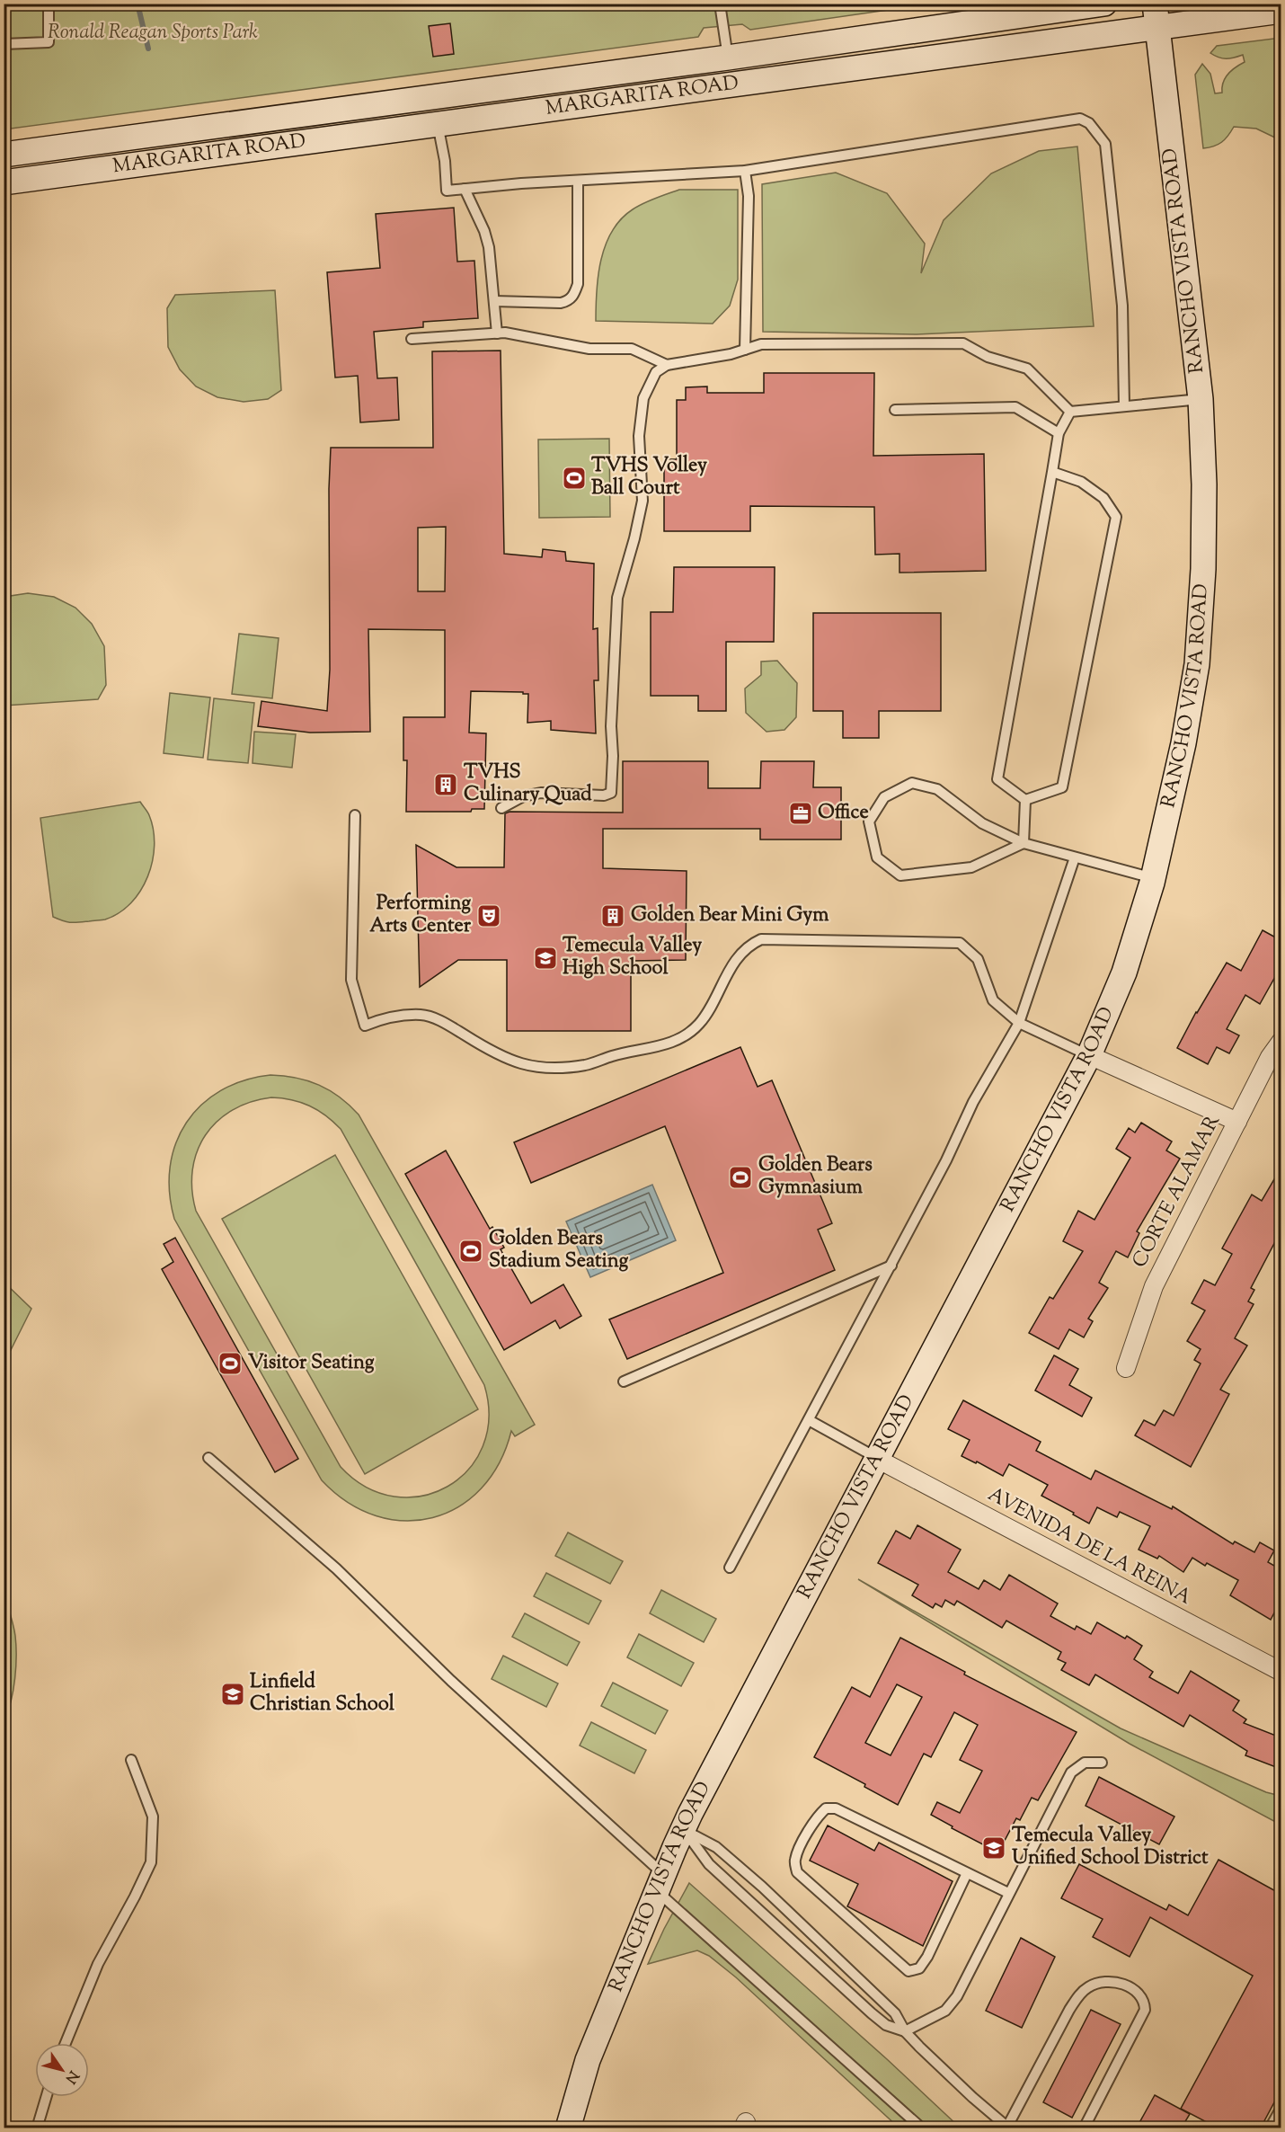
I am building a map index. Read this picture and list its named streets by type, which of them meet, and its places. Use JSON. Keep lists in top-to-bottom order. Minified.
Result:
{"streets":{"main road":["MARGARITA ROAD","RANCHO VISTA ROAD"],"street":["CORTE ALAMAR","AVENIDA DE LA REINA"]},"crossings":[["MARGARITA ROAD","RANCHO VISTA ROAD"],["RANCHO VISTA ROAD","AVENIDA DE LA REINA"]],"parks":["Ronald Reagan Sports Park"],"places":{"sports":["TVHS Volley Ball Court","Golden Bears Gymnasium","Golden Bears Stadium Seating","Visitor Seating"],"building":["TVHS Culinary Quad","Golden Bear Mini Gym"],"office":["Office"],"theatre":["Performing Arts Center"],"school or university":["Temecula Valley High School","Linfield Christian School","Temecula Valley Unified School District"]},"north":"bottom right"}
